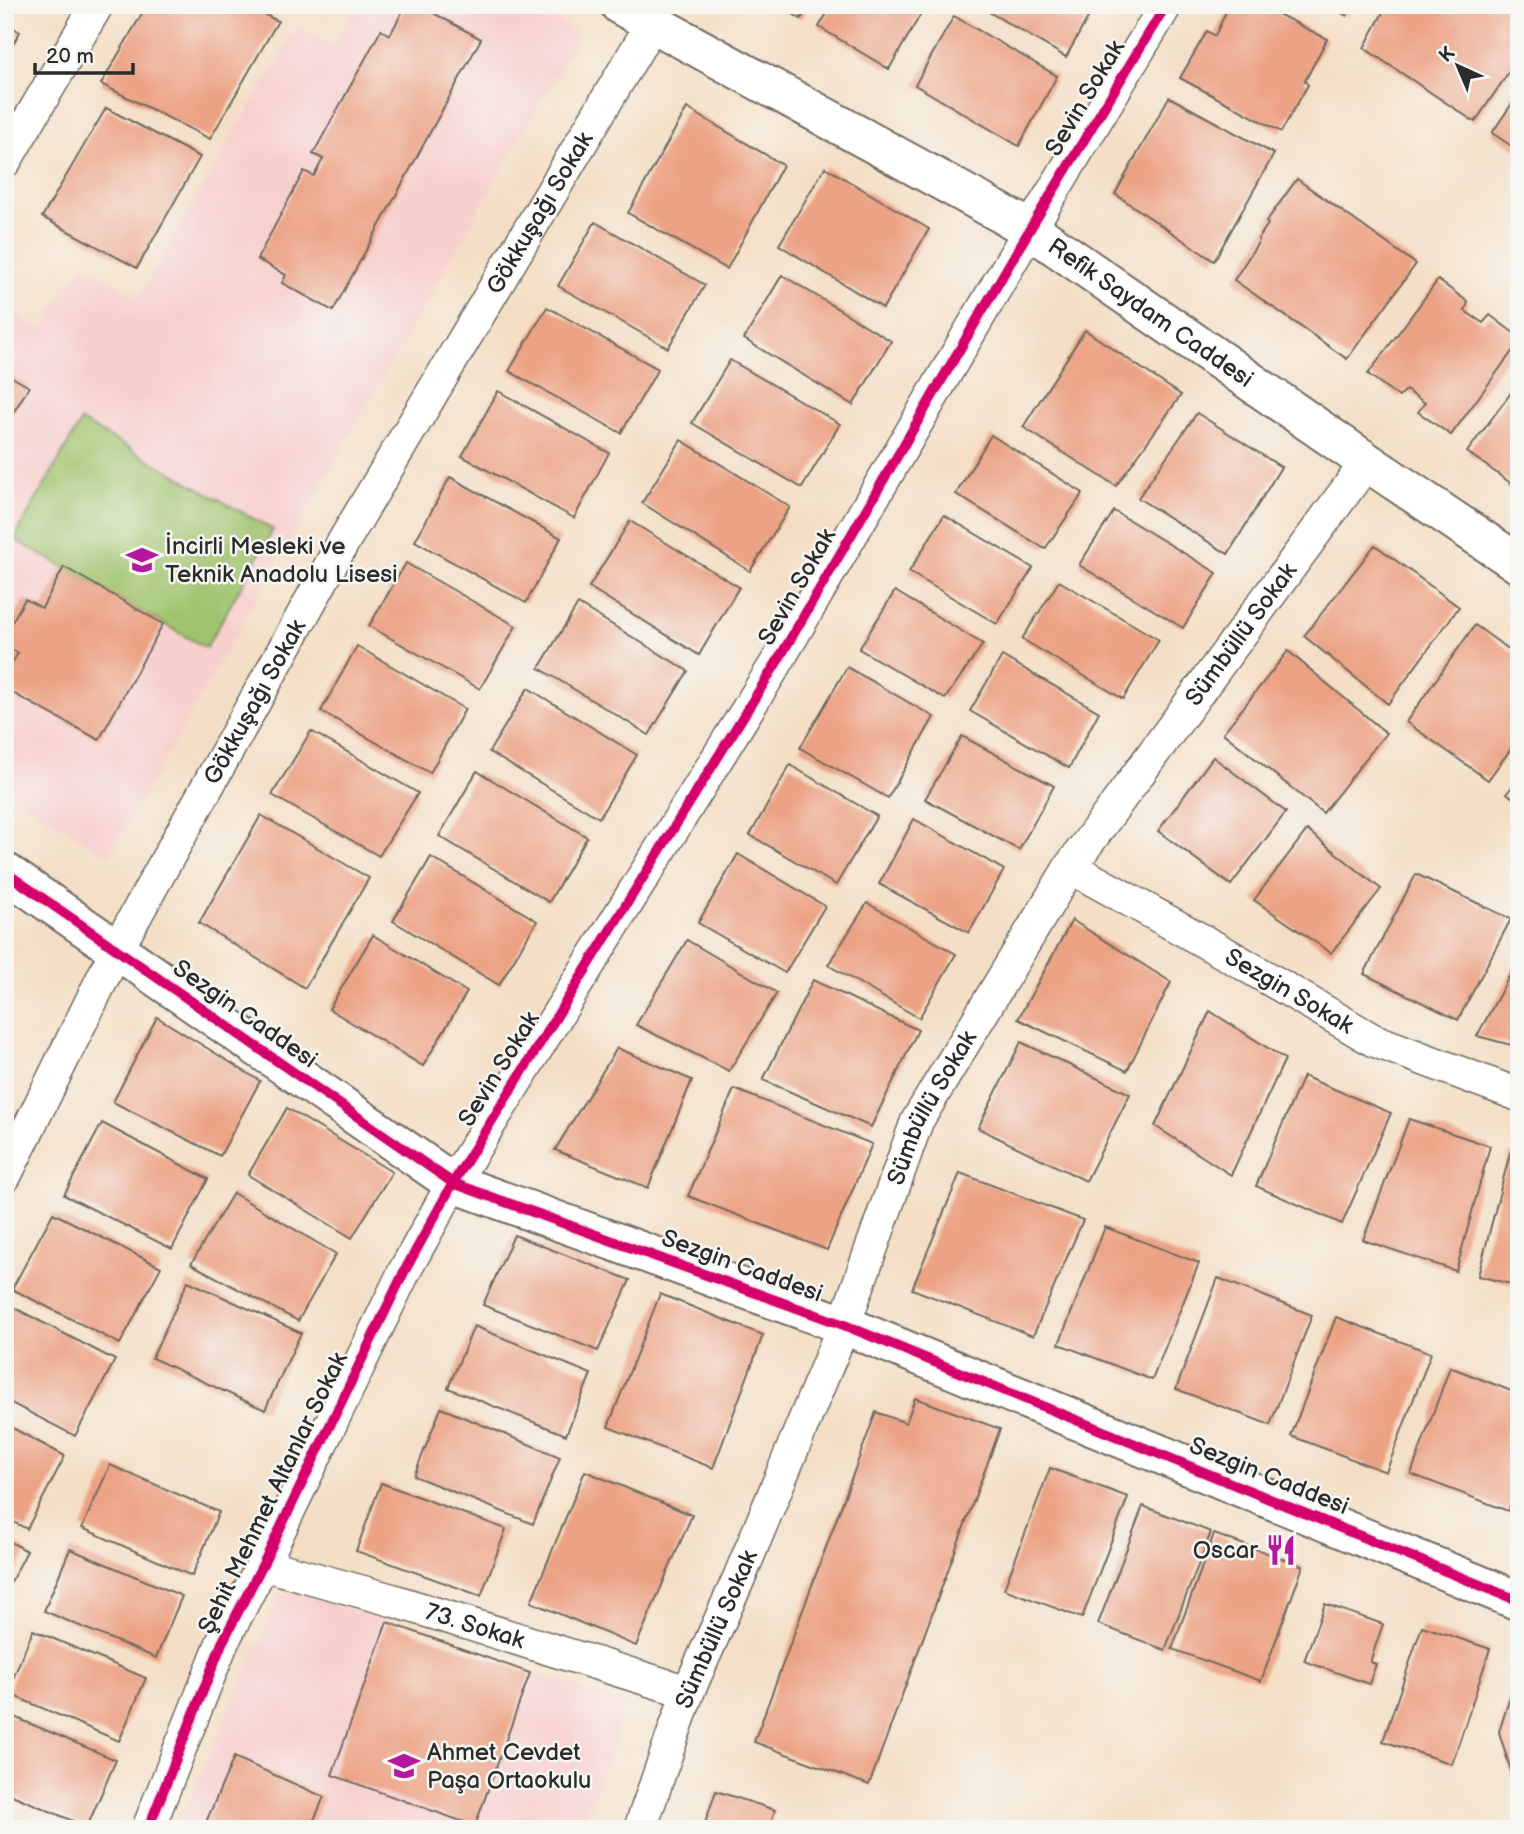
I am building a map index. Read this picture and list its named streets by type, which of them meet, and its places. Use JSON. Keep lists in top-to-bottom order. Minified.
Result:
{"streets":{"street":["Sevin Sokak","Gökkuşağı Sokak","Refik Saydam Caddesi","Sümbüllü Sokak","Sezgin Sokak","Sezgin Caddesi","Şehit Mehmet Altanlar Sokak","73. Sokak"]},"crossings":[["Sevin Sokak","Refik Saydam Caddesi"],["Sevin Sokak","Sezgin Caddesi"],["Sevin Sokak","Şehit Mehmet Altanlar Sokak"],["Gökkuşağı Sokak","Refik Saydam Caddesi"],["Gökkuşağı Sokak","Sezgin Caddesi"],["Refik Saydam Caddesi","Sümbüllü Sokak"],["Sümbüllü Sokak","Sezgin Sokak"],["Sümbüllü Sokak","Sezgin Caddesi"],["Sümbüllü Sokak","73. Sokak"],["Sezgin Caddesi","Şehit Mehmet Altanlar Sokak"],["Şehit Mehmet Altanlar Sokak","73. Sokak"]],"places":{"school or university":["İncirli Mesleki ve Teknik Anadolu Lisesi","Ahmet Cevdet Paşa Ortaokulu"],"restaurant":["Oscar"]},"scale_bar":"20 m","north":"top left"}
